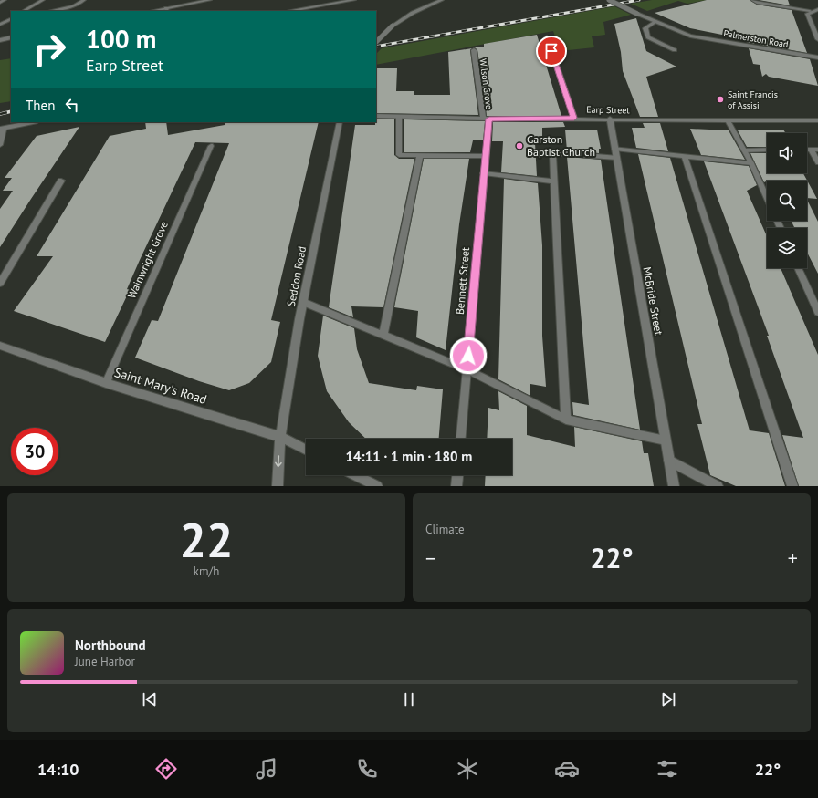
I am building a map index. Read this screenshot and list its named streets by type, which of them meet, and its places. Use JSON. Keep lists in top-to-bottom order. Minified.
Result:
{"streets":{"street":["Palmerston Road","Wilson Grove","Earp Street","Wainwright Grove","Seddon Road","Bennett Street","McBride Street","Saint Mary's Road"]},"crossings":[["Wilson Grove","Earp Street"],["Wilson Grove","Bennett Street"],["Earp Street","Bennett Street"],["Earp Street","McBride Street"],["Wainwright Grove","Saint Mary's Road"],["Seddon Road","Saint Mary's Road"]],"places":["Saint Francis of Assisi","Garston Baptist Church"],"page":{"turn":["100 m","Earp Street"],"then":"Then","limit":"30","trip":"14:11 · 1 min · 180 m","tile":[["22","km/h"],"Climate"],"heat":["−","22°","+"],"song":["Northbound","June Harbor"],"tabs":["14:10","22°"]}}
